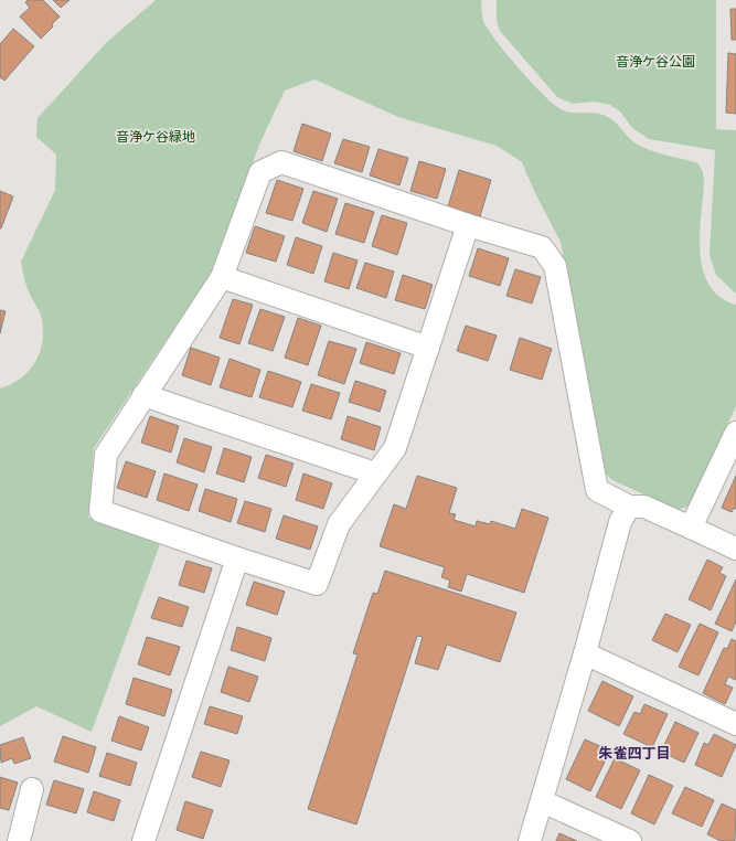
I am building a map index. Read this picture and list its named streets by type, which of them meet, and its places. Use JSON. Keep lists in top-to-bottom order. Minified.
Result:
{"districts":["朱雀四丁目"],"parks":["音浄ケ谷公園","音浄ケ谷緑地"]}
